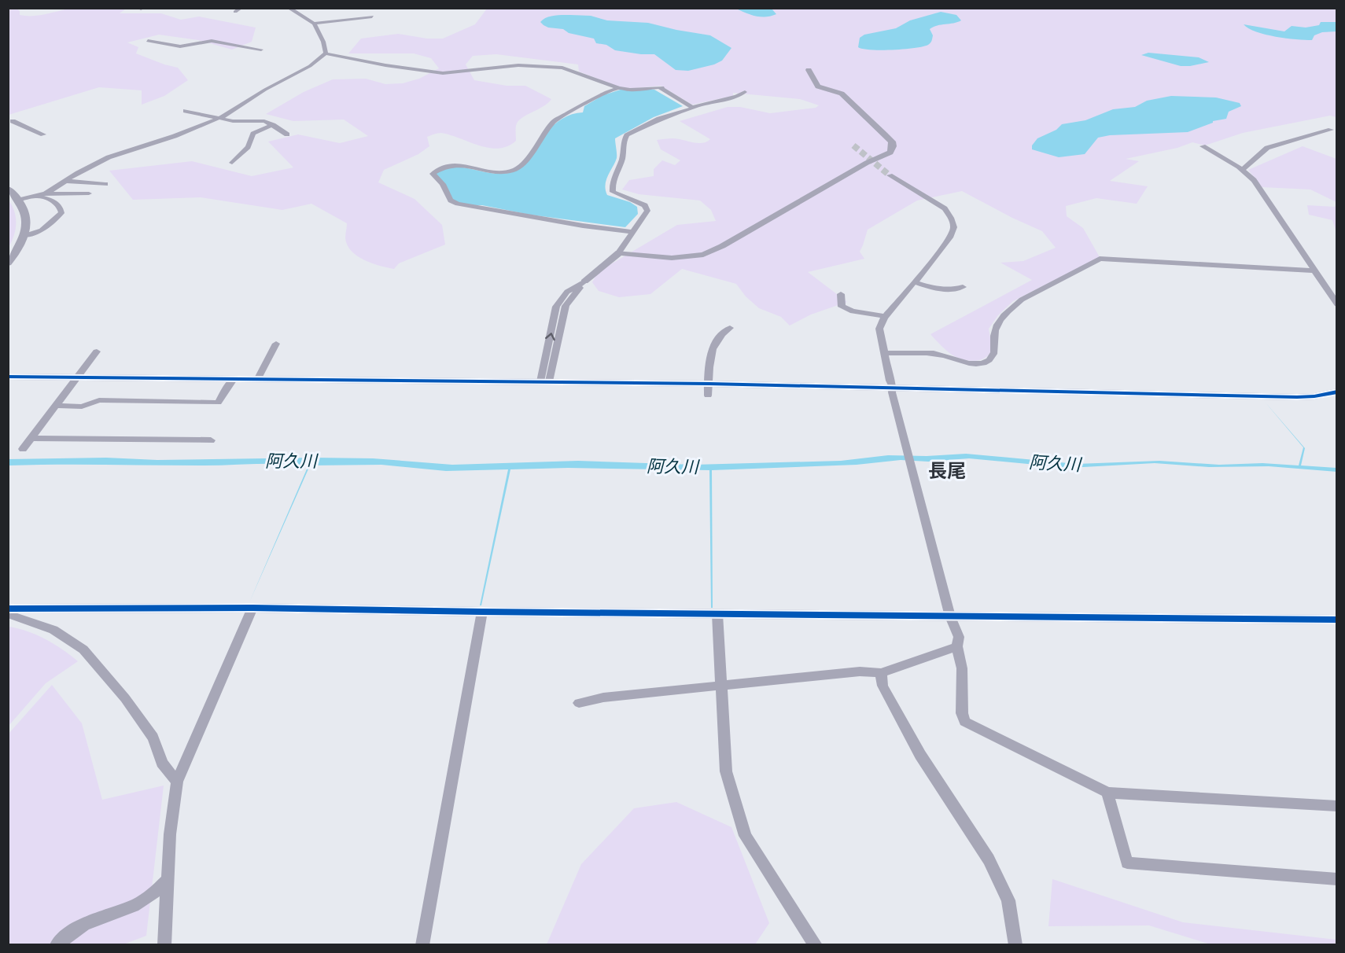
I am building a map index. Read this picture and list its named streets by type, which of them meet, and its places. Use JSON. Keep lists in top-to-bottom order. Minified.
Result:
{"districts":["長尾"],"water":["阿久川"]}
